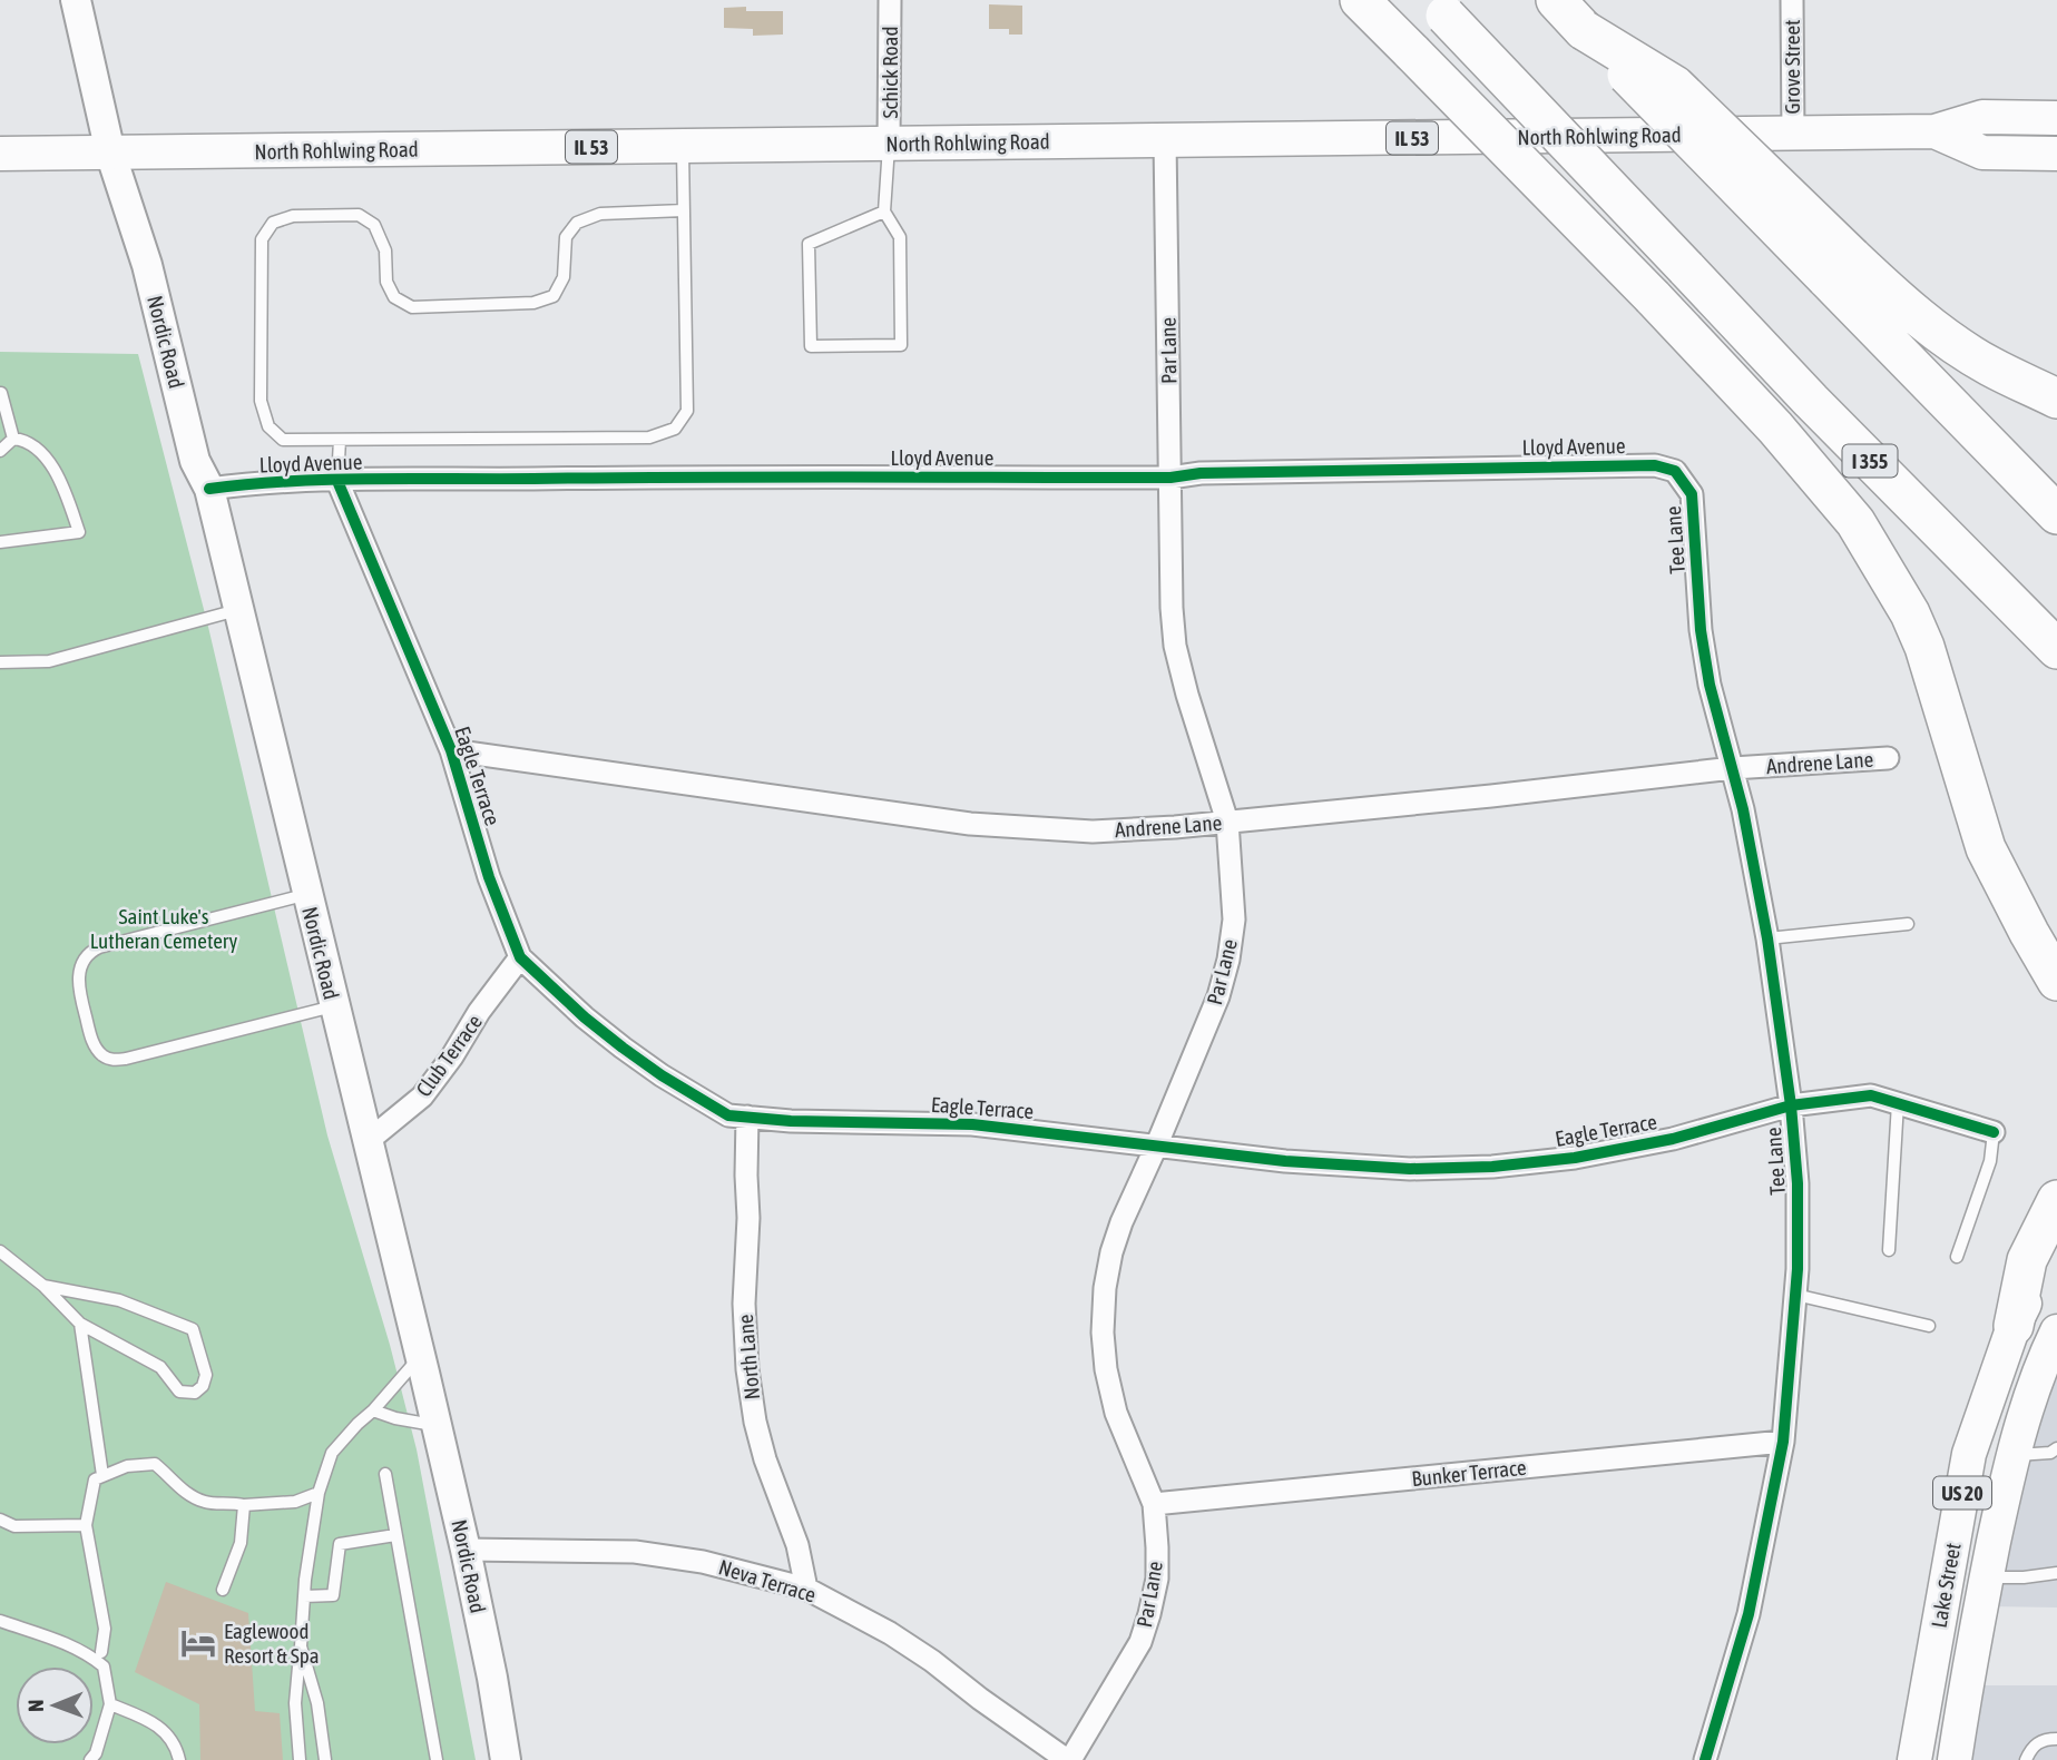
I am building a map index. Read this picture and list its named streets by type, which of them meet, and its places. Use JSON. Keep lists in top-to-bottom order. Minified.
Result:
{"streets":{"highway":["I 355"],"main road":["North Rohlwing Road","IL 53","US 20","Lake Street"],"street":["Grove Street","Schick Road","Nordic Road","Par Lane","Lloyd Avenue","Tee Lane","Andrene Lane","Eagle Terrace","Club Terrace","North Lane","Bunker Terrace","Neva Terrace"]},"crossings":[["Grove Street","North Rohlwing Road"],["Schick Road","North Rohlwing Road"],["North Rohlwing Road","Nordic Road"],["North Rohlwing Road","Par Lane"],["Nordic Road","Lloyd Avenue"],["Nordic Road","Club Terrace"],["Nordic Road","Neva Terrace"],["Par Lane","Lloyd Avenue"],["Par Lane","Andrene Lane"],["Par Lane","Eagle Terrace"],["Par Lane","Bunker Terrace"],["Par Lane","Neva Terrace"],["Lloyd Avenue","Tee Lane"],["Lloyd Avenue","Eagle Terrace"],["Tee Lane","Andrene Lane"],["Tee Lane","Eagle Terrace"],["Tee Lane","Bunker Terrace"],["Andrene Lane","Eagle Terrace"],["Eagle Terrace","Club Terrace"],["Eagle Terrace","North Lane"],["North Lane","Neva Terrace"]],"parks":["Saint Luke's Lutheran Cemetery"],"places":{"hotel":["Eaglewood Resort & Spa"]},"north":"left"}
